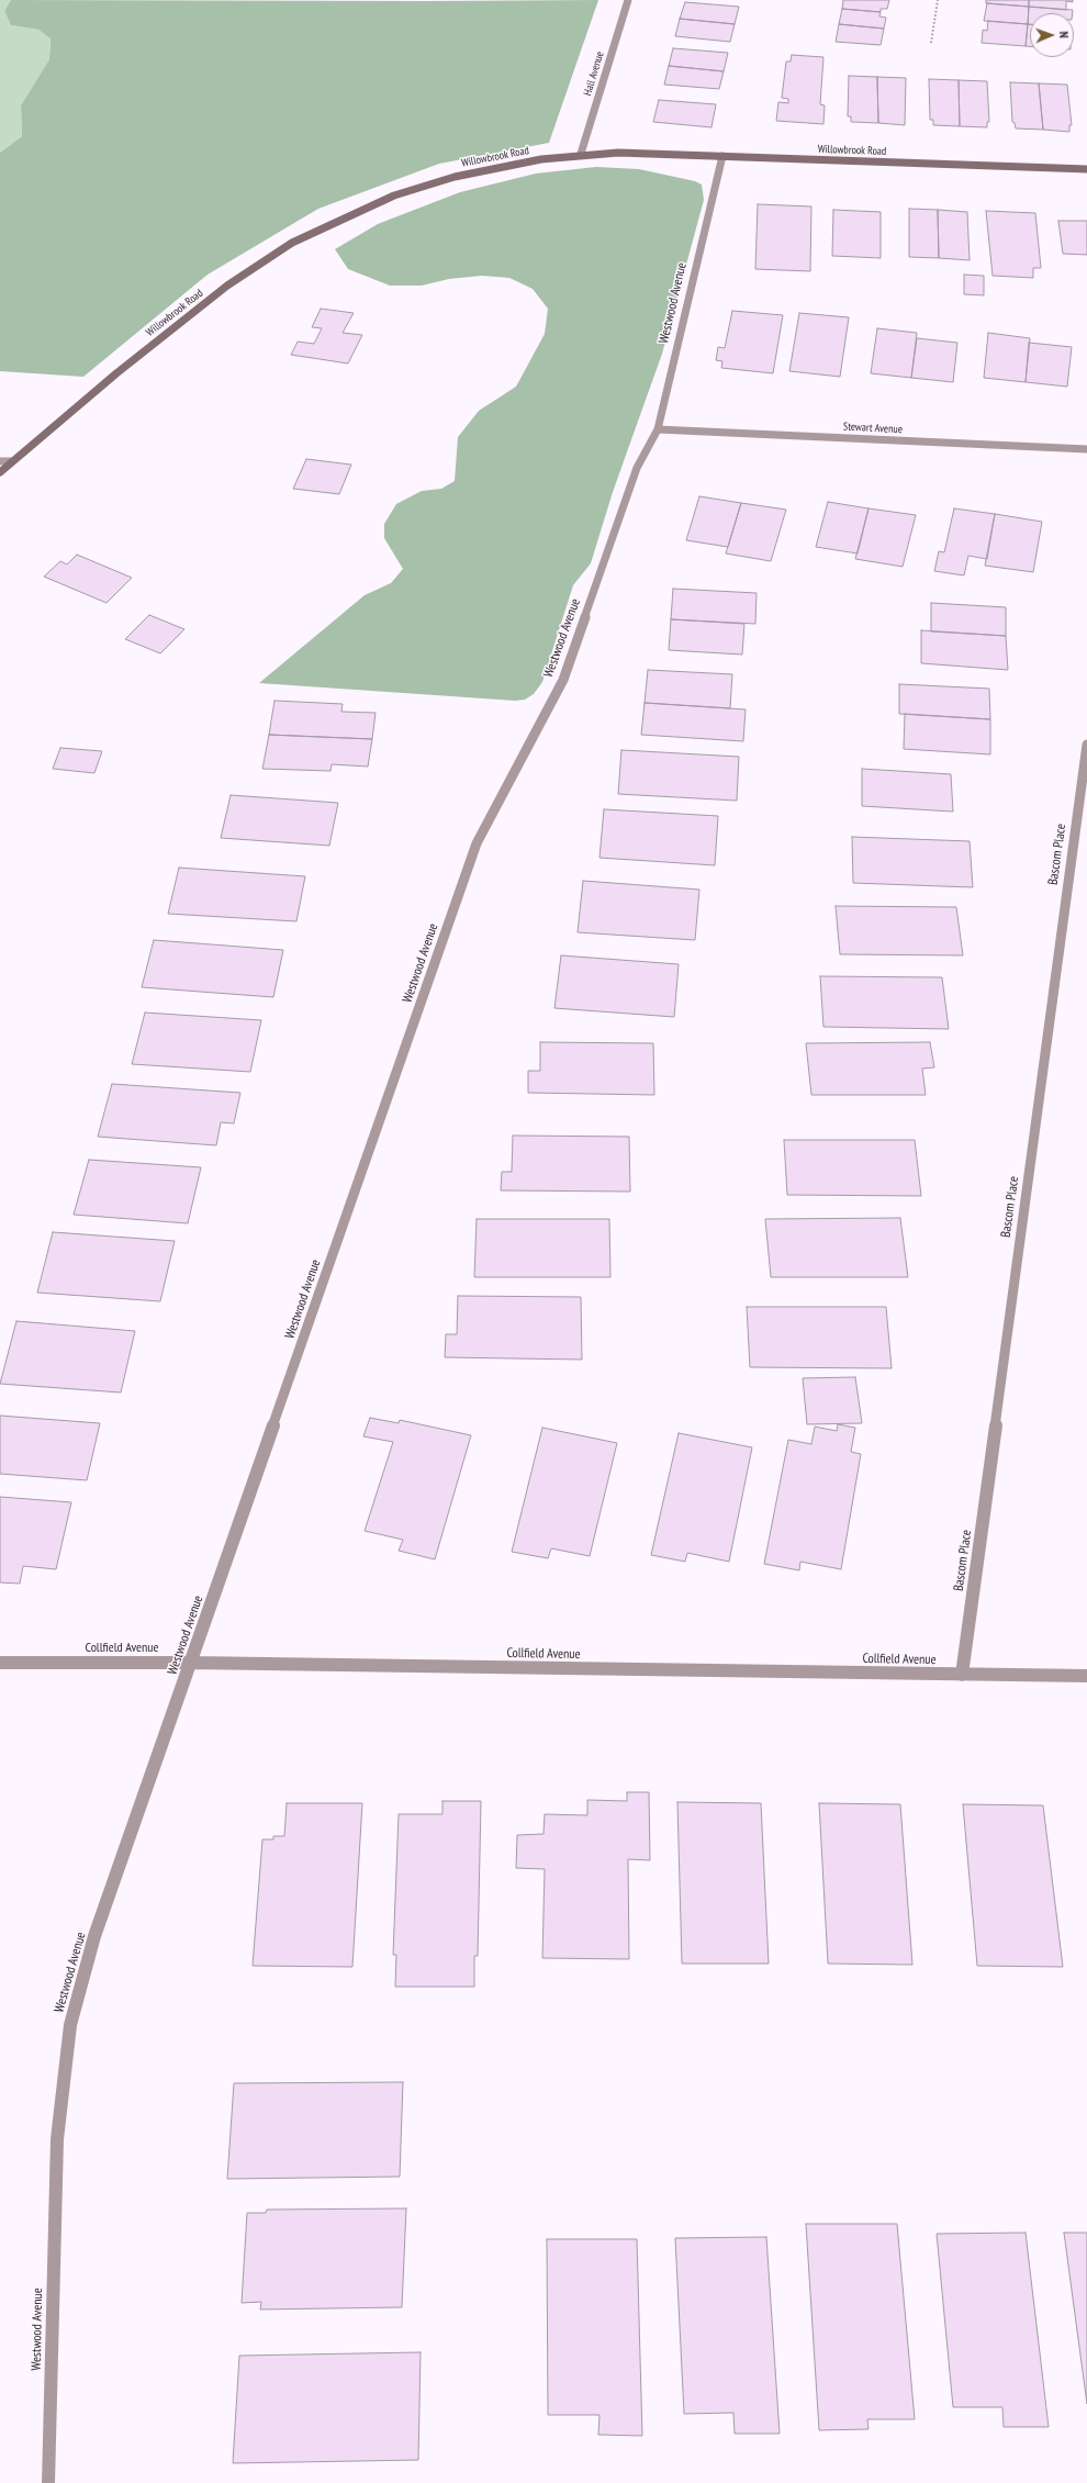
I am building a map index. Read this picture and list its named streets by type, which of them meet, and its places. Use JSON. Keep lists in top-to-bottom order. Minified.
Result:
{"streets":{"street":["Hall Avenue","Willowbrook Road","Westwood Avenue","Stewart Avenue","Bascom Place","Collfield Avenue"]},"crossings":[["Hall Avenue","Willowbrook Road"],["Willowbrook Road","Westwood Avenue"],["Westwood Avenue","Stewart Avenue"],["Westwood Avenue","Collfield Avenue"],["Bascom Place","Collfield Avenue"]],"north":"right"}
